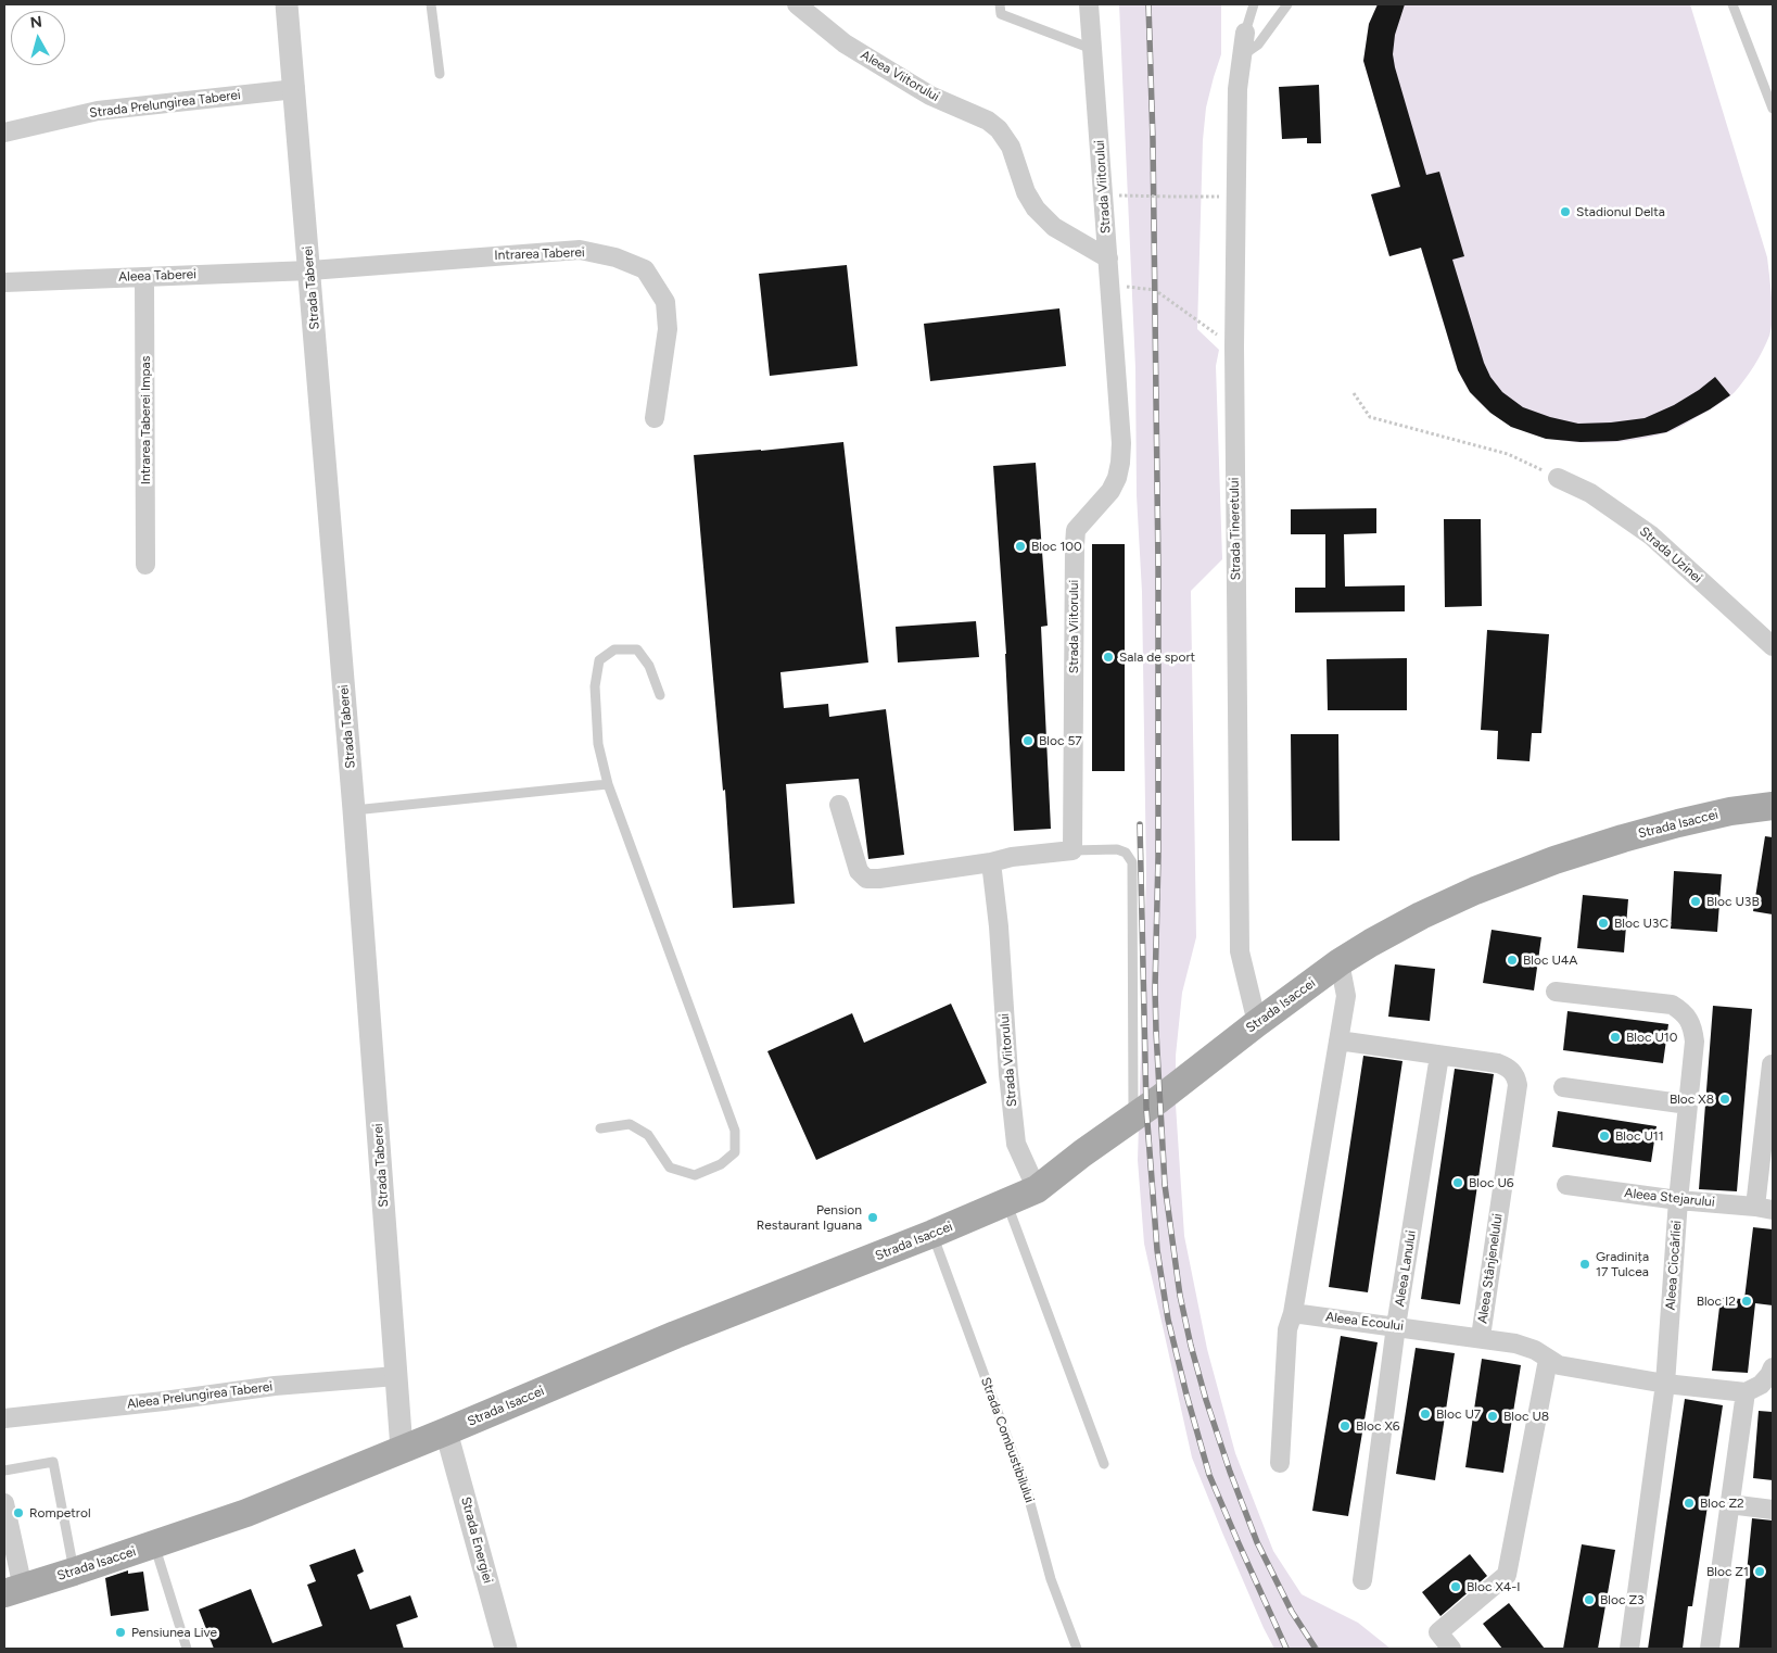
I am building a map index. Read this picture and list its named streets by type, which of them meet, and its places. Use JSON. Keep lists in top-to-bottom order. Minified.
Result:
{"streets":{"main road":["Strada Isaccei"],"street":["Aleea Viitorului","Strada Prelungirea Taberei","Strada Viitorului","Intrarea Taberei","Aleea Taberei","Strada Taberei","Intrarea Taberei Impas","Strada Tineretului","Strada Uzinei","Aleea Stejarului","Aleea Ciocârliei","Aleea Lanului","Aleea Stânjenelului","Aleea Ecoului","Aleea Prelungirea Taberei","Strada Energiei"],"lane":["Strada Combustibilului"]},"crossings":[["Aleea Viitorului","Strada Viitorului"],["Strada Prelungirea Taberei","Strada Taberei"],["Strada Viitorului","Strada Isaccei"],["Intrarea Taberei","Aleea Taberei"],["Intrarea Taberei","Strada Taberei"],["Aleea Taberei","Strada Taberei"],["Aleea Taberei","Intrarea Taberei Impas"],["Strada Taberei","Strada Isaccei"],["Strada Taberei","Aleea Prelungirea Taberei"],["Strada Tineretului","Strada Isaccei"],["Strada Isaccei","Strada Combustibilului"],["Strada Isaccei","Strada Energiei"],["Aleea Stejarului","Aleea Ciocârliei"],["Aleea Ciocârliei","Aleea Ecoului"],["Aleea Lanului","Aleea Stânjenelului"],["Aleea Lanului","Aleea Ecoului"],["Aleea Stânjenelului","Aleea Ecoului"]],"places":["Stadionul Delta","Bloc 100","Sala de sport","Bloc 57","Bloc U3B","Bloc U3C","Bloc U4A","Bloc U10","Bloc X8","Bloc U11","Bloc U6","Pension Restaurant Iguana","Gradinița 17 Tulcea","Bloc I2","Bloc U7","Bloc U8","Bloc X6","Bloc Z2","Rompetrol","Bloc Z1","Bloc X4-I","Bloc Z3","Pensiunea Live"],"north":"top"}
